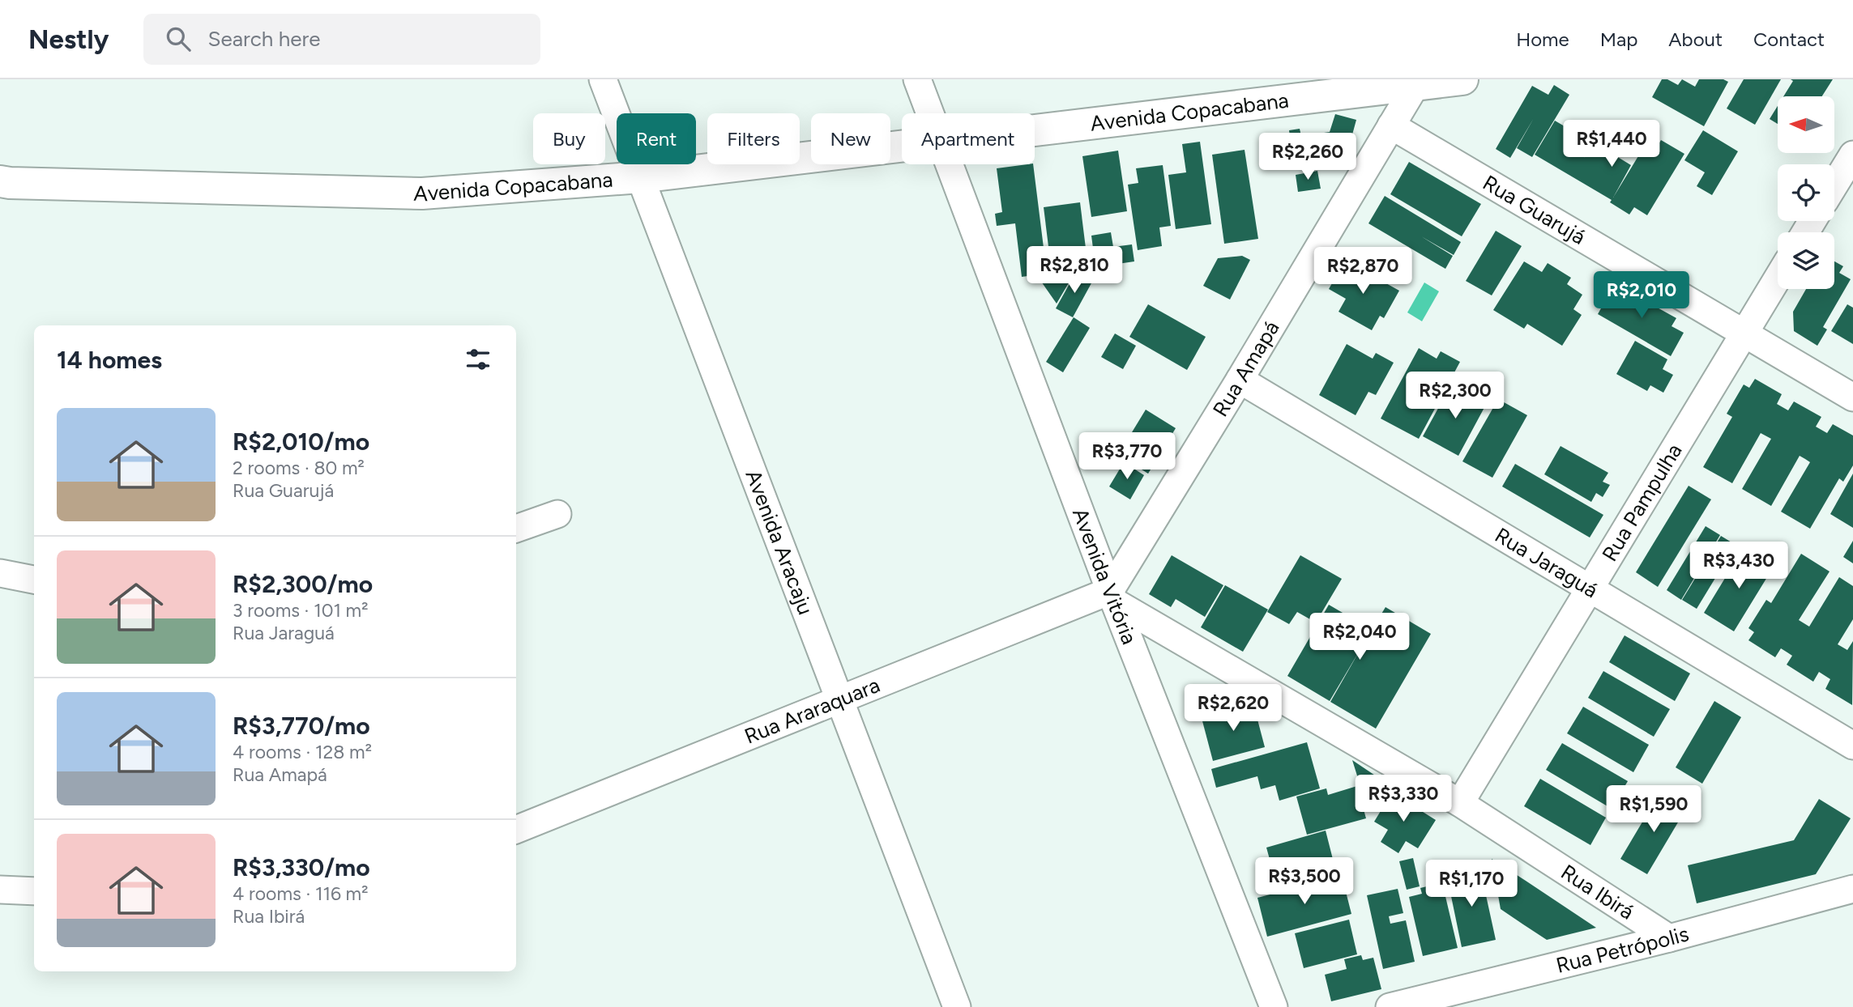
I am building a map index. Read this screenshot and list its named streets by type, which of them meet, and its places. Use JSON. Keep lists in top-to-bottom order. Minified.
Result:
{"streets":{"street":["Avenida Copacabana","Rua Guarujá","Rua Amapá","Rua Pampulha","Avenida Aracaju","Rua Jaraguá","Avenida Vitória","Rua Araraquara","Rua Ibirá","Rua Petrópolis"]},"crossings":[["Avenida Copacabana","Rua Amapá"],["Avenida Copacabana","Avenida Aracaju"],["Rua Guarujá","Rua Amapá"],["Rua Guarujá","Rua Pampulha"],["Rua Amapá","Rua Jaraguá"],["Rua Amapá","Avenida Vitória"],["Rua Amapá","Rua Araraquara"],["Rua Amapá","Rua Ibirá"],["Rua Pampulha","Rua Jaraguá"],["Rua Pampulha","Rua Ibirá"],["Avenida Aracaju","Rua Araraquara"],["Avenida Vitória","Rua Araraquara"],["Avenida Vitória","Rua Ibirá"],["Rua Araraquara","Rua Ibirá"],["Rua Ibirá","Rua Petrópolis"]],"north":"left","page":{"header":"Nestly","search":"Search here","nav":["Home","Map","About","Contact"],"chip":["Buy","Rent","Filters","New","Apartment"],"price":["R$1,440","R$2,260","R$2,810","R$2,870","R$2,010","R$2,300","R$3,770","R$3,430","R$2,040","R$2,620","R$3,330","R$1,590","R$3,500","R$1,170"],"heading":"14 homes","list":[{"name":"R$2,010/mo","note":"2 rooms · 80 m² · Rua Guarujá"},{"name":"R$2,300/mo","note":"3 rooms · 101 m² · Rua Jaraguá"},{"name":"R$3,770/mo","note":"4 rooms · 128 m² · Rua Amapá"},{"name":"R$3,330/mo","note":"4 rooms · 116 m² · Rua Ibirá"}]}}
